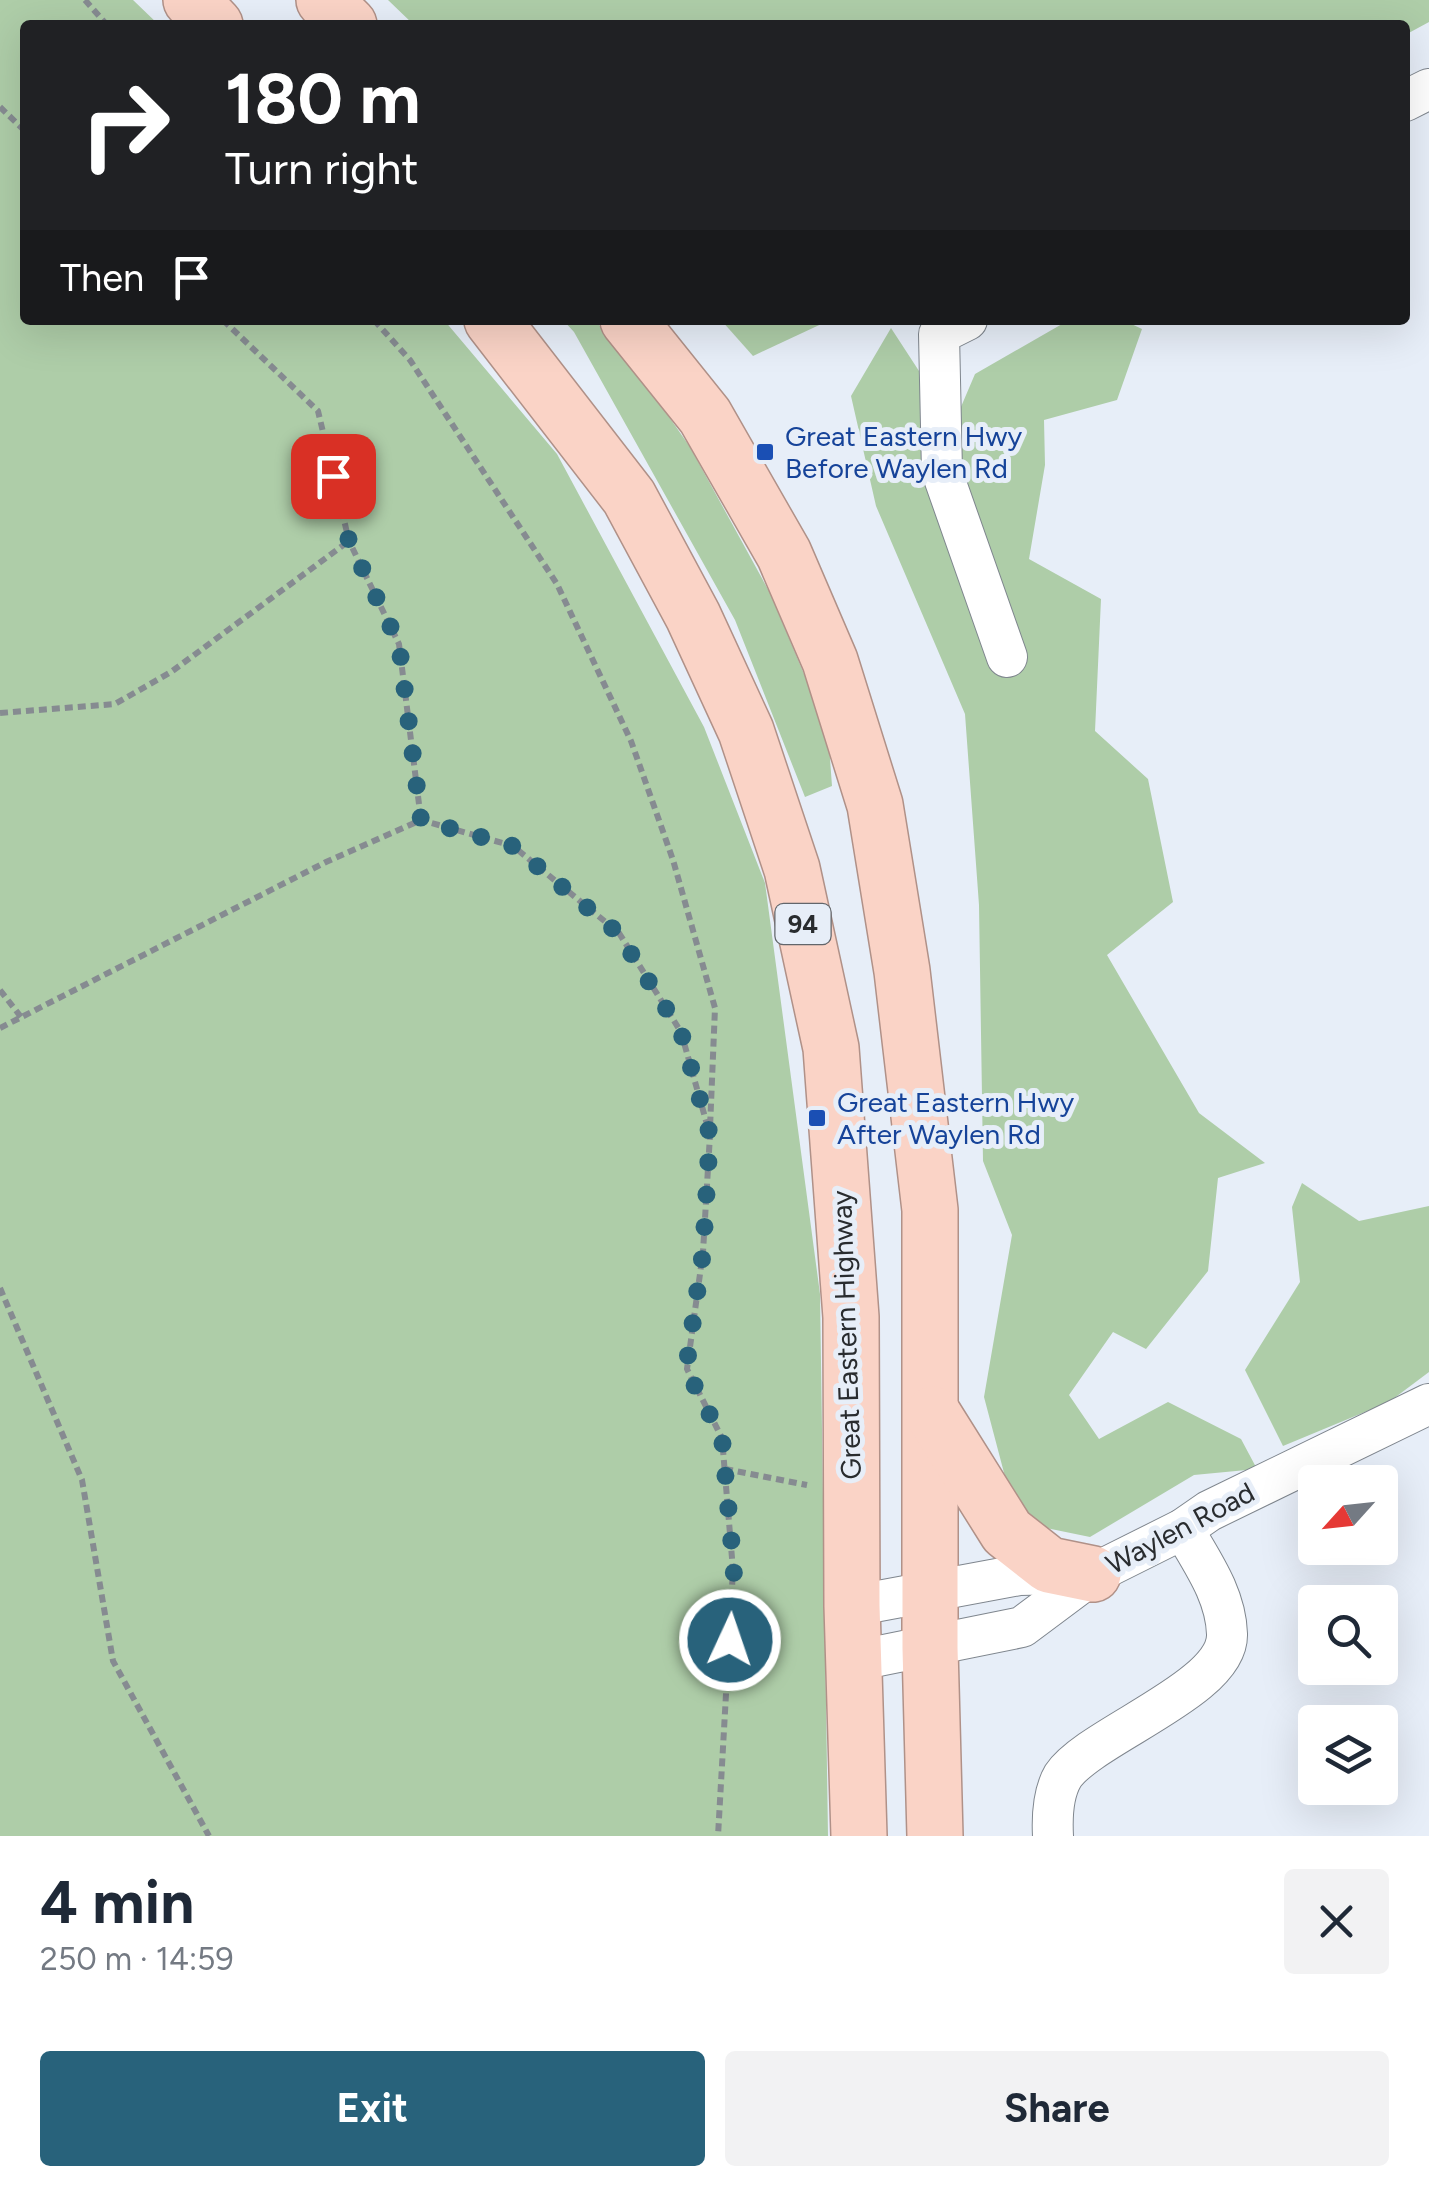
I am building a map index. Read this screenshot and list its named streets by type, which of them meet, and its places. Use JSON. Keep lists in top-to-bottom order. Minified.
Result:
{"streets":{"highway":["94","Great Eastern Highway"],"street":["Waylen Road"]},"crossings":[["Great Eastern Highway","Waylen Road"]],"places":{"transit":["Great Eastern Hwy Before Waylen Rd","Great Eastern Hwy After Waylen Rd"]},"north":"bottom left","page":{"turn":["180 m","Turn right"],"then":"Then","heading":["4 min","250 m · 14:59"],"buttons":["Exit","Share"]}}
